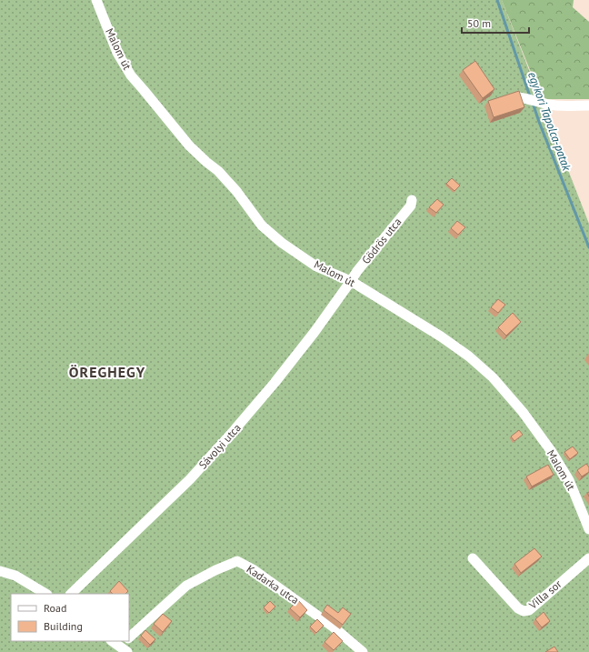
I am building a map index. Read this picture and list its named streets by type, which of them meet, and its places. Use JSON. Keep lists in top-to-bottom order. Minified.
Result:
{"streets":{"street":["Malom út","Gödrös utca","Sávolyi utca","Kadarka utca","Villa sor"]},"crossings":[["Malom út","Gödrös utca"],["Malom út","Sávolyi utca"],["Gödrös utca","Sávolyi utca"]],"districts":["ÖREGHEGY"],"water":["egykori Tapolca-patak"],"legend":["Road","Building"],"scale_bar":"50 m"}
